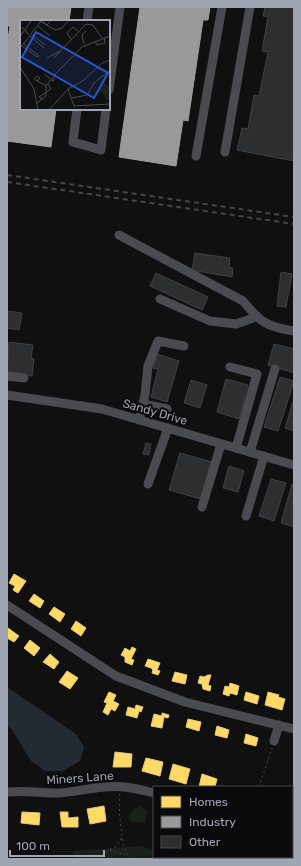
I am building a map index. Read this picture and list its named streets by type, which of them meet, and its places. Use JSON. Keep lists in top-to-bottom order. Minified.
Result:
{"streets":{"street":["Sandy Drive","Miners Lane"]},"legend":["Homes","Industry","Other"],"scale_bar":"100 m"}
